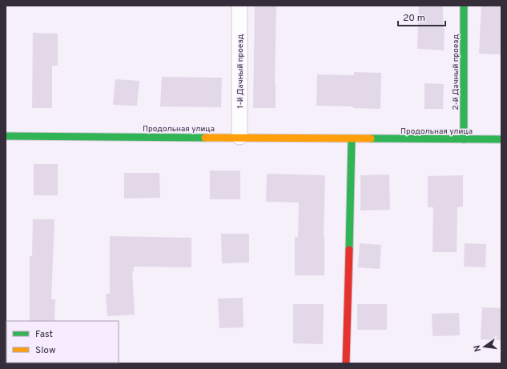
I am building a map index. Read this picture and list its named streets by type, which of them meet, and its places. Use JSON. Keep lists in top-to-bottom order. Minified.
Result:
{"streets":{"street":["1-й Дачный проезд","2-й Дачный проезд","Продольная улица"]},"crossings":[["1-й Дачный проезд","Продольная улица"],["2-й Дачный проезд","Продольная улица"]],"legend":["Fast","Slow"],"scale_bar":"20 m","north":"left"}
